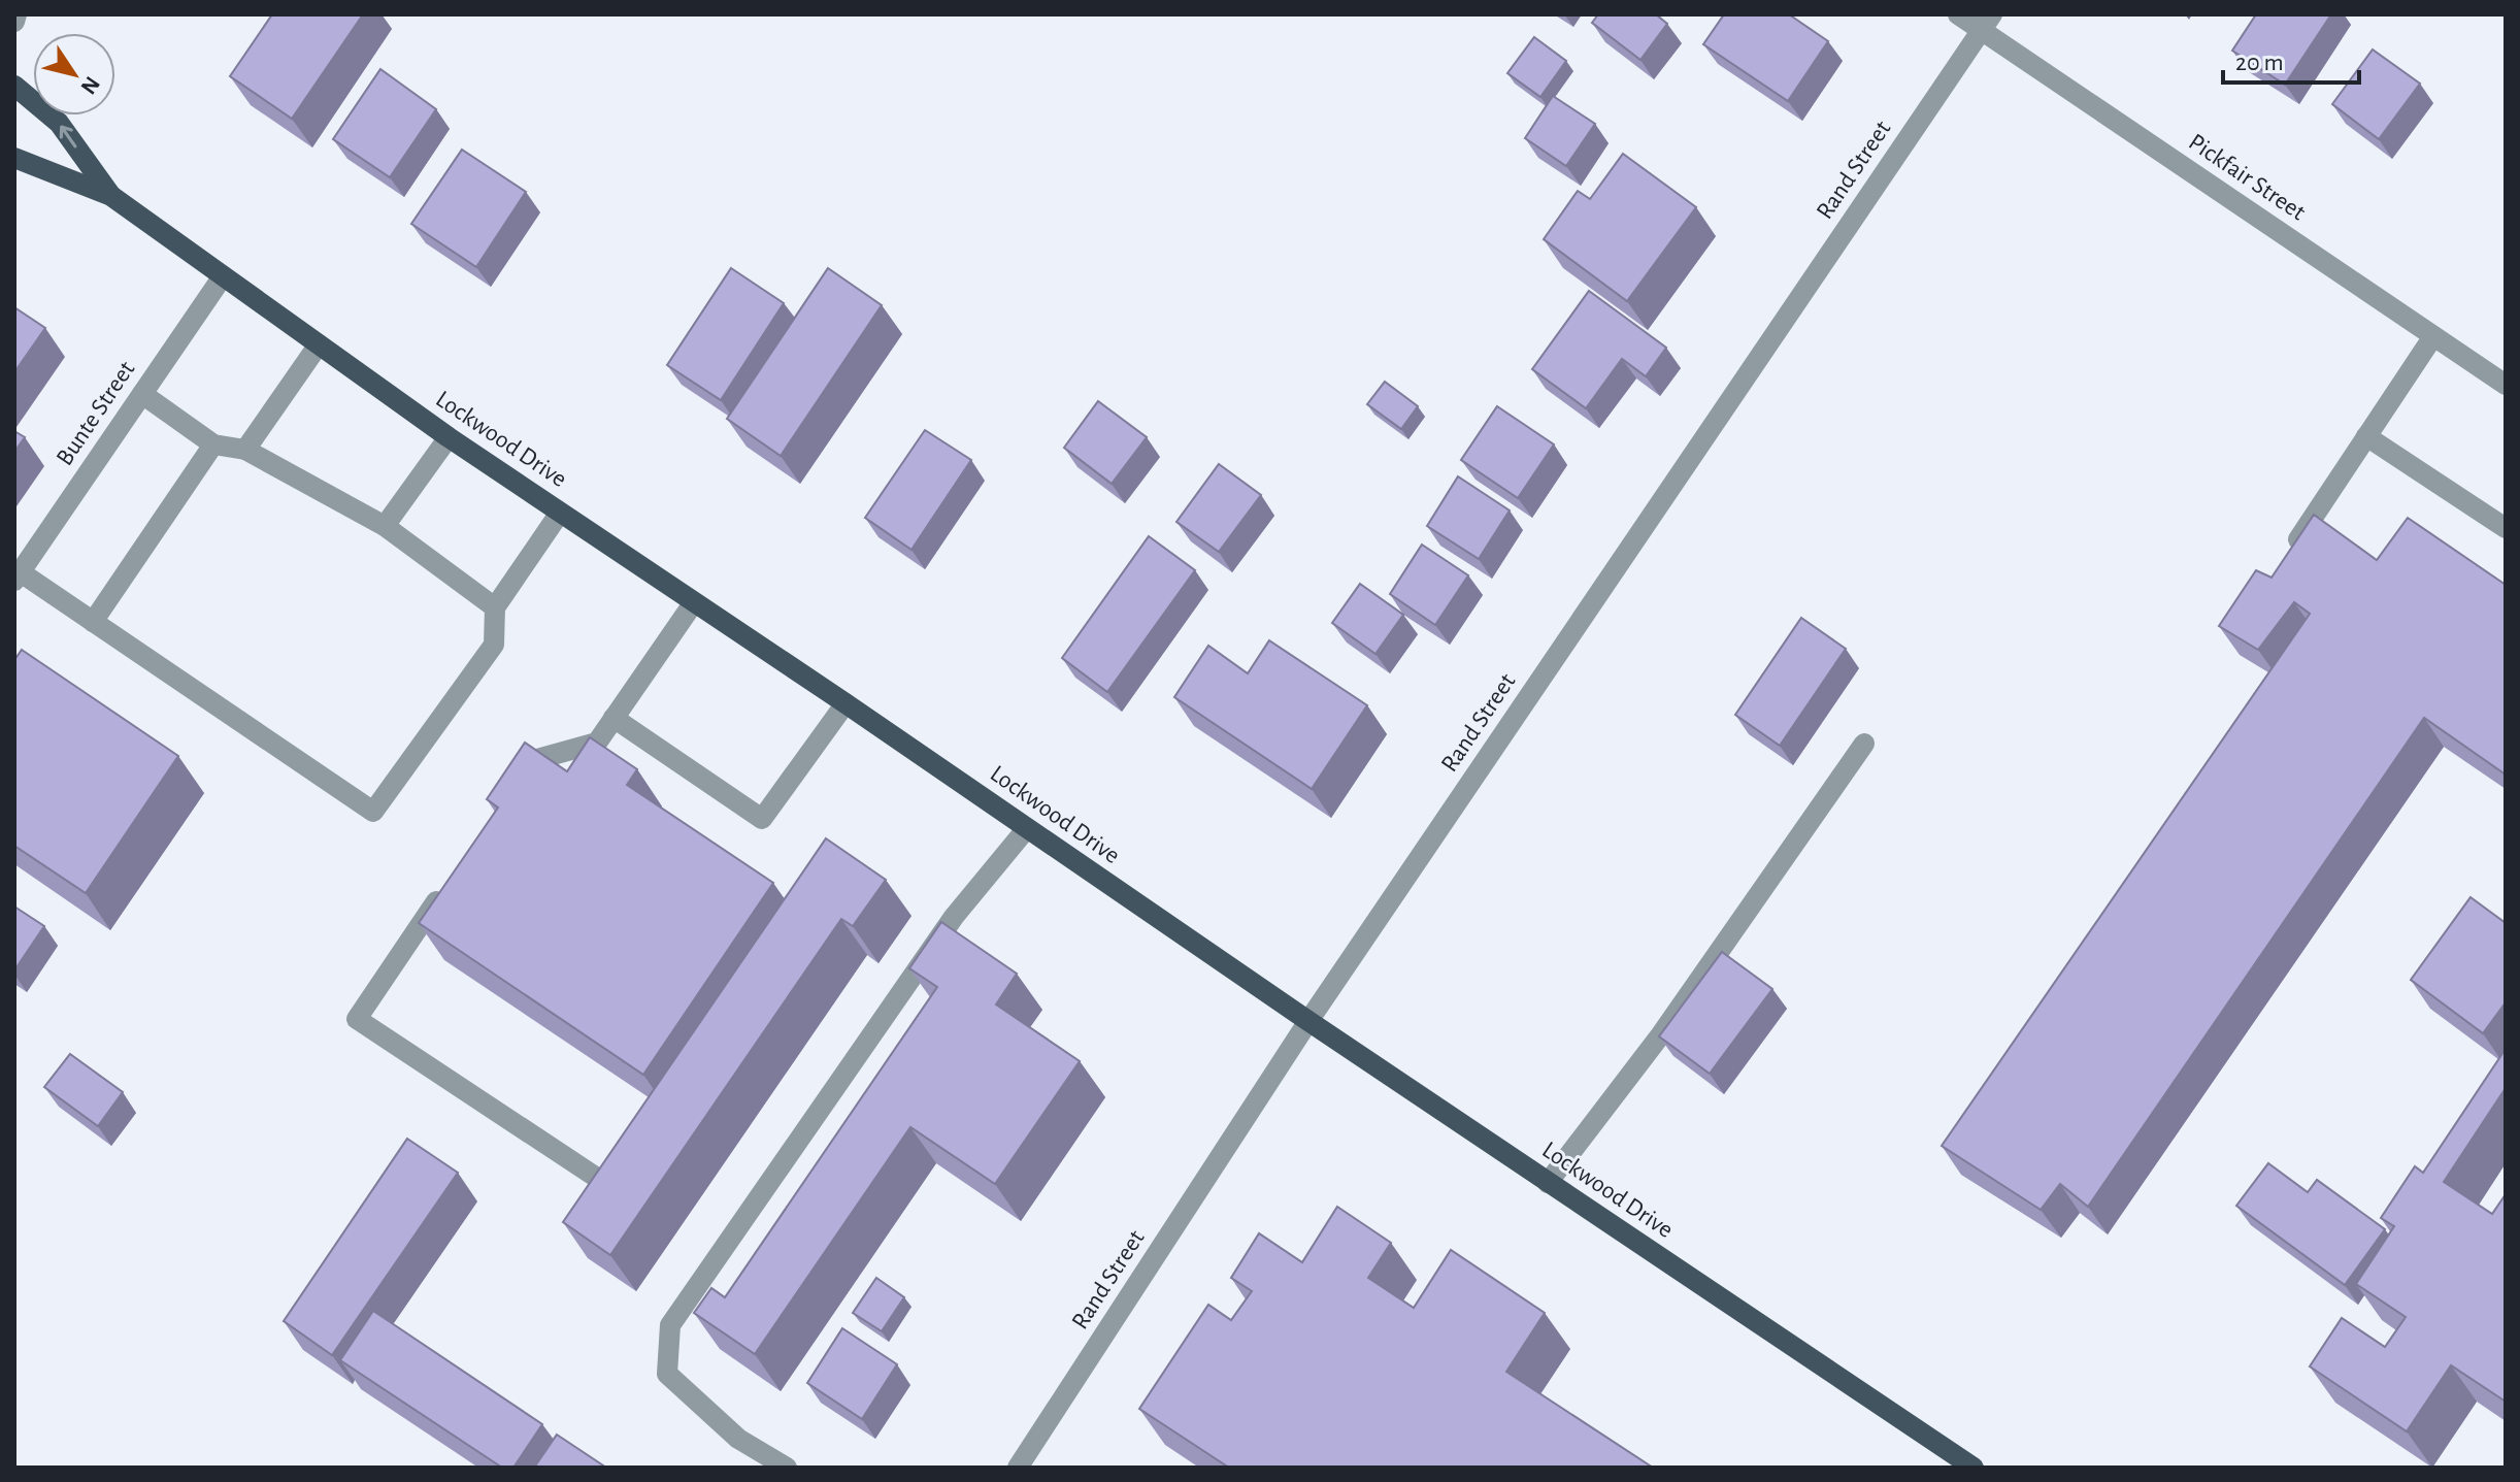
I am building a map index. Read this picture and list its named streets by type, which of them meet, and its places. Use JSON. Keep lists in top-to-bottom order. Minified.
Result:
{"streets":{"main road":["Lockwood Drive"],"street":["Rand Street","Pickfair Street","Bunte Street"]},"crossings":[["Rand Street","Pickfair Street"],["Rand Street","Lockwood Drive"],["Bunte Street","Lockwood Drive"]],"scale_bar":"20 m","north":"bottom right"}
